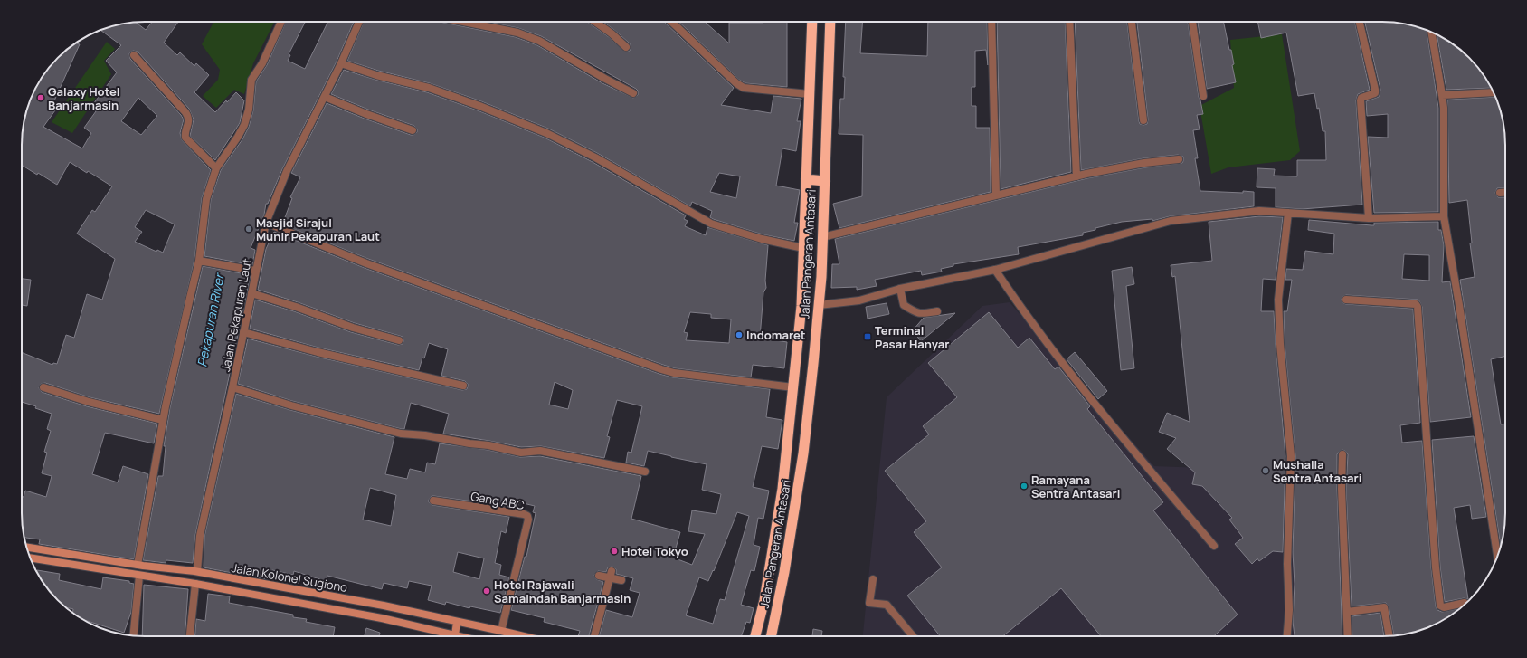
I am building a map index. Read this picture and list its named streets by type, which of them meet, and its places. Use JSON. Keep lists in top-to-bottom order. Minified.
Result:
{"streets":{"highway":["Jalan Pangeran Antasari"],"main road":["Jalan Kolonel Sugiono"],"street":["Jalan Pekapuran Laut","Gang ABC"]},"crossings":[["Jalan Pekapuran Laut","Jalan Kolonel Sugiono"],["Gang ABC","Jalan Kolonel Sugiono"]],"water":["Pekapuran River"],"places":{"other":["Galaxy Hotel Banjarmasin","Masjid Sirajul Munir Pekapuran Laut","Indomaret","Mushalla Sentra Antasari","Ramayana Sentra Antasari","Hotel Tokyo","Hotel Rajawali Samaindah Banjarmasin"],"transit":["Terminal Pasar Hanyar"]}}
